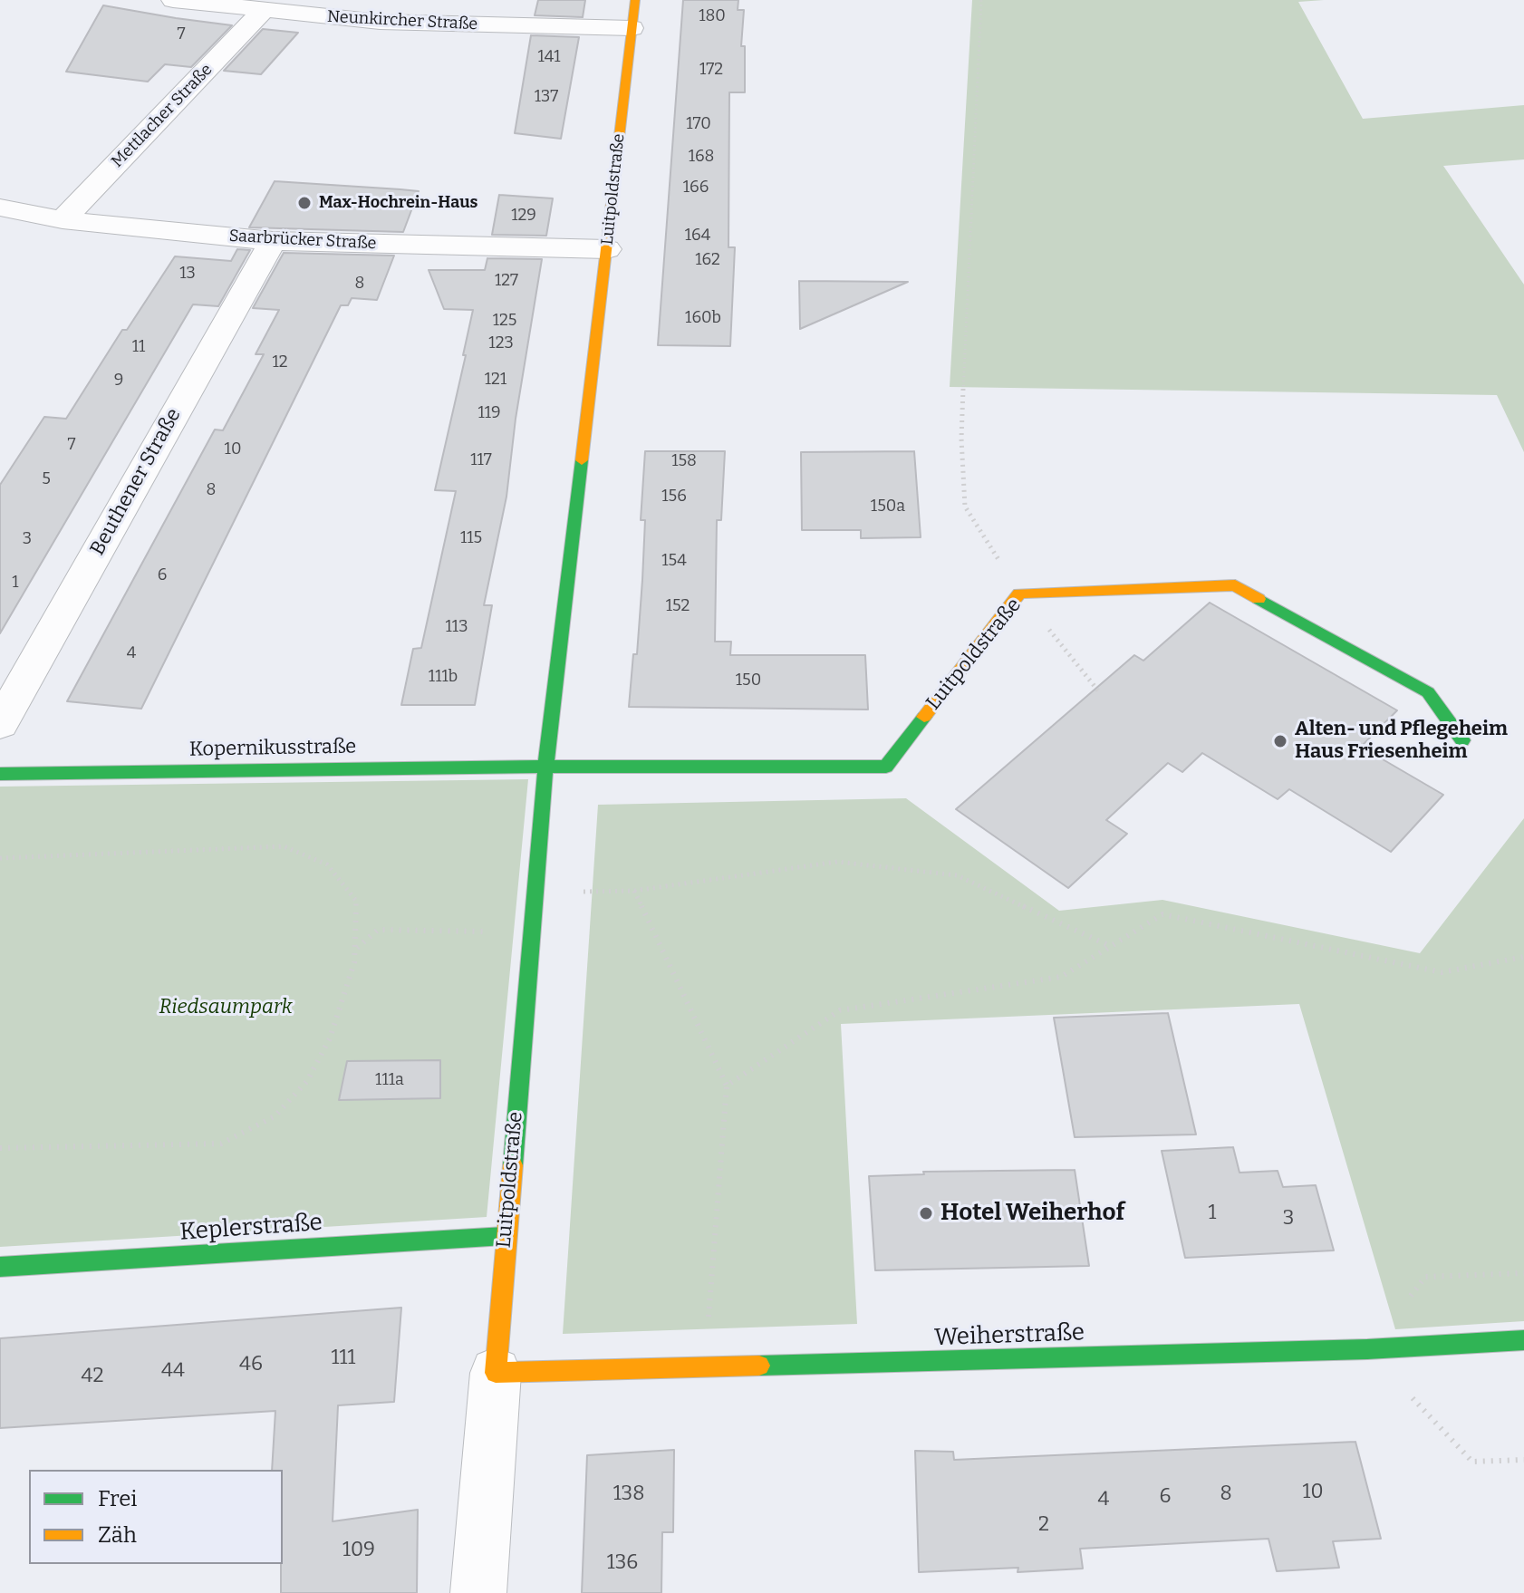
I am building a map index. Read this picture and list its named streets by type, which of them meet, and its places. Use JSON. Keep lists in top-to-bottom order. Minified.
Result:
{"streets":{"street":["Neunkircher Straße","Mettlacher Straße","Luitpoldstraße","Saarbrücker Straße","Beuthener Straße","Kopernikusstraße","Keplerstraße","Weiherstraße"]},"crossings":[["Neunkircher Straße","Mettlacher Straße"],["Neunkircher Straße","Luitpoldstraße"],["Mettlacher Straße","Saarbrücker Straße"],["Luitpoldstraße","Saarbrücker Straße"],["Luitpoldstraße","Kopernikusstraße"],["Luitpoldstraße","Keplerstraße"],["Luitpoldstraße","Weiherstraße"],["Saarbrücker Straße","Beuthener Straße"]],"parks":["Riedsaumpark"],"places":["Max-Hochrein-Haus","Alten- und Pflegeheim Haus Friesenheim","Hotel Weiherhof"],"house_numbers":["180","7","141","172","137","170","168","166","129","164","162","13","127","8","160b","125","123","11","12","121","9","119","7","10","117","158","5","8","156","150a","115","3","154","6","1","152","113","4","111b","150","111a","1","3","111","46","44","42","10","138","8","6","4","2","109","136"],"legend":["Frei","Zäh"]}
